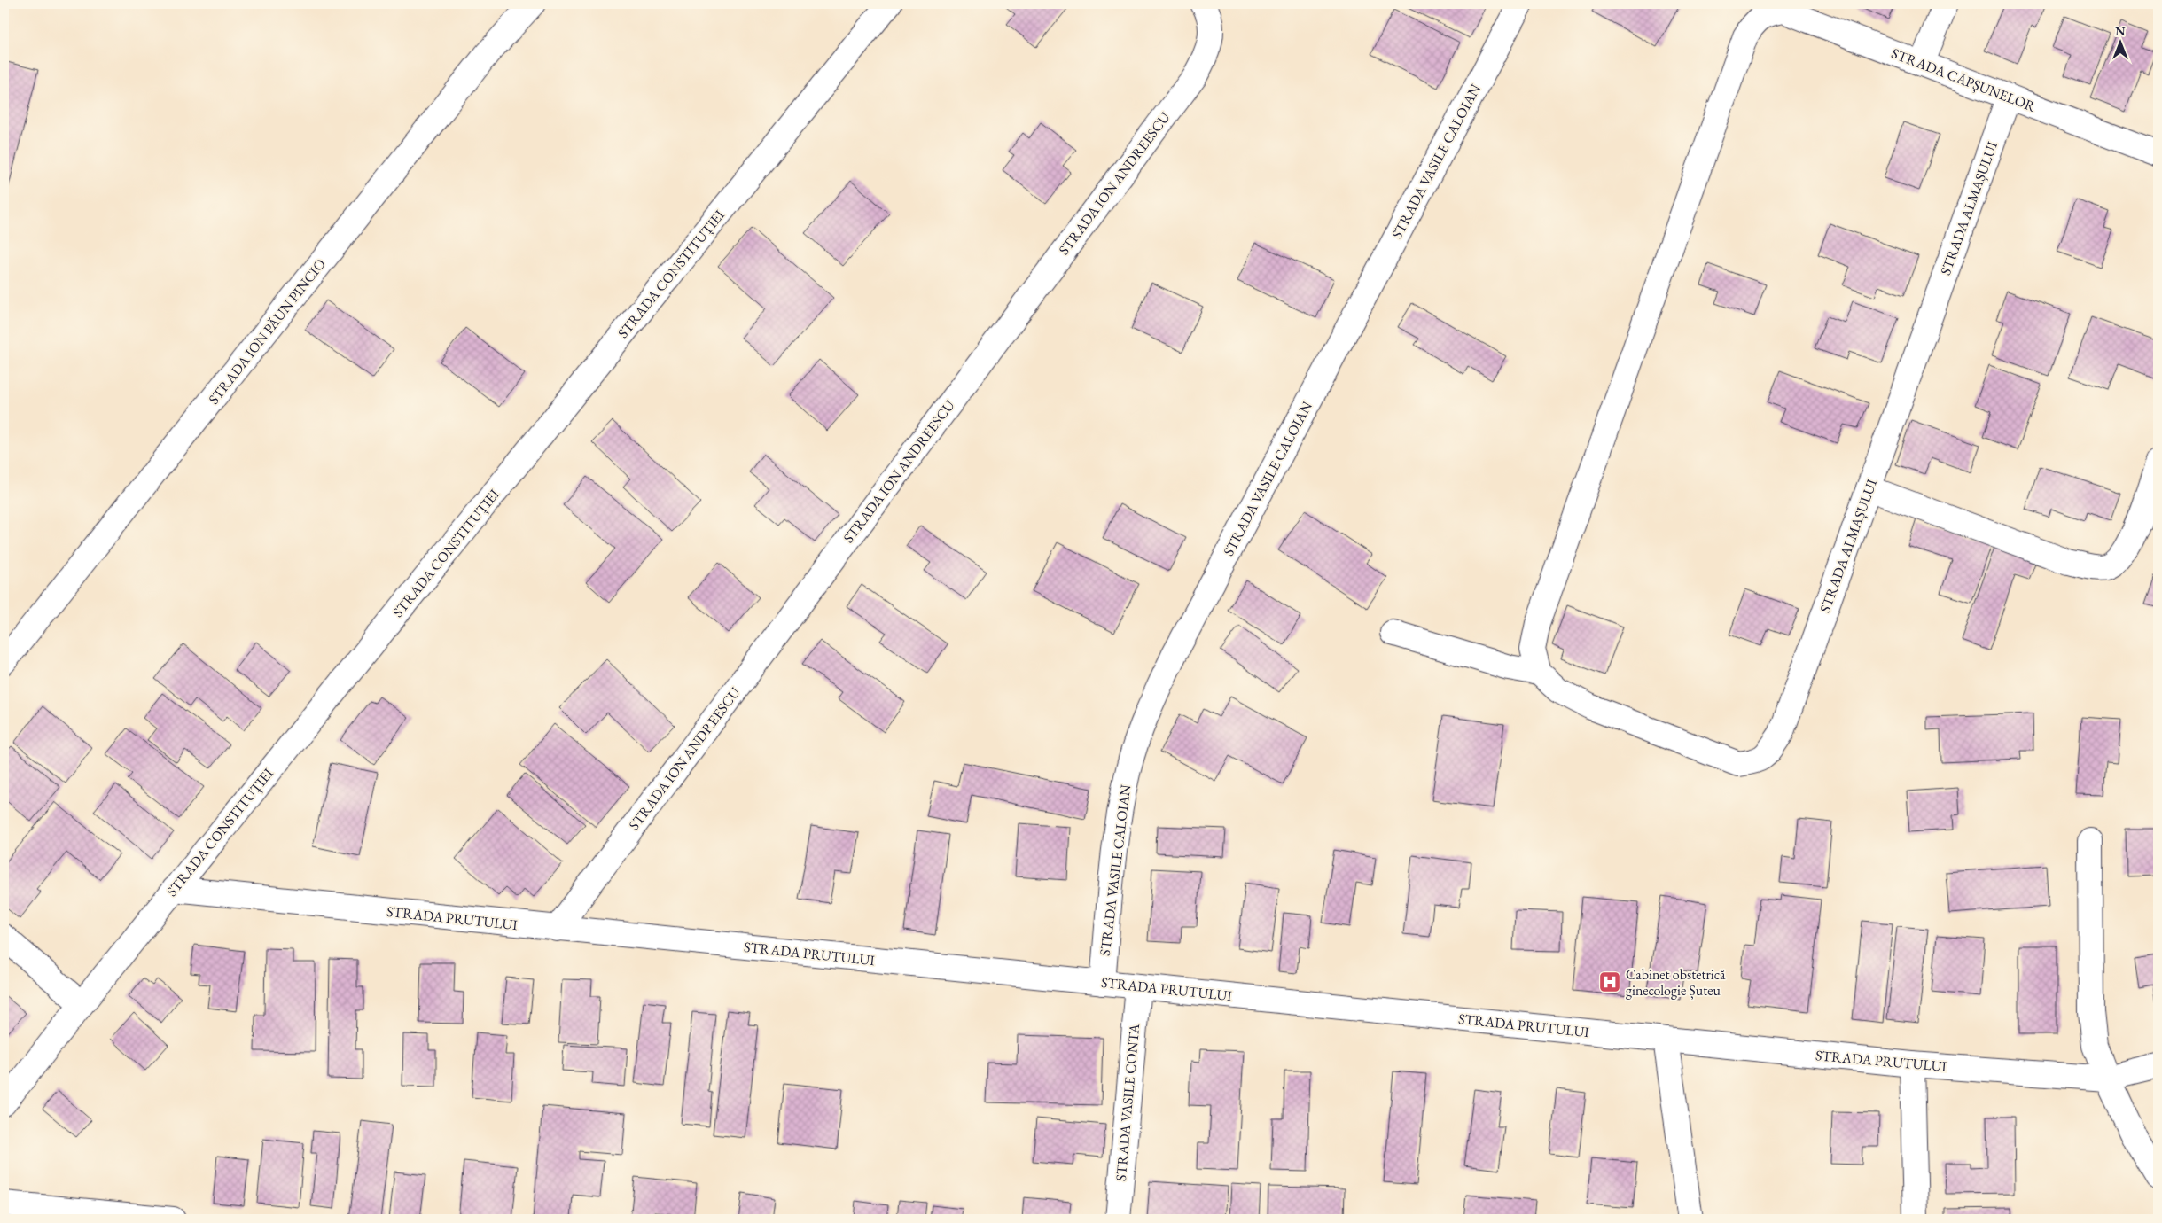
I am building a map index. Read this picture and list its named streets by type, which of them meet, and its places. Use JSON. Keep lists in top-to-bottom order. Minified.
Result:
{"streets":{"street":["STRADA CĂPȘUNELOR","STRADA VASILE CALOIAN","STRADA ION ANDREESCU","STRADA ALMAȘULUI","STRADA CONSTITUȚIEI","STRADA ION PĂUN PINCIO","STRADA PRUTULUI","STRADA VASILE CONTA"]},"crossings":[["STRADA CĂPȘUNELOR","STRADA ALMAȘULUI"],["STRADA VASILE CALOIAN","STRADA PRUTULUI"],["STRADA ION ANDREESCU","STRADA PRUTULUI"],["STRADA CONSTITUȚIEI","STRADA PRUTULUI"],["STRADA PRUTULUI","STRADA VASILE CONTA"]],"places":{"hospital":["Cabinet obstetrică ginecologie Șuteu"]},"north":"top"}
